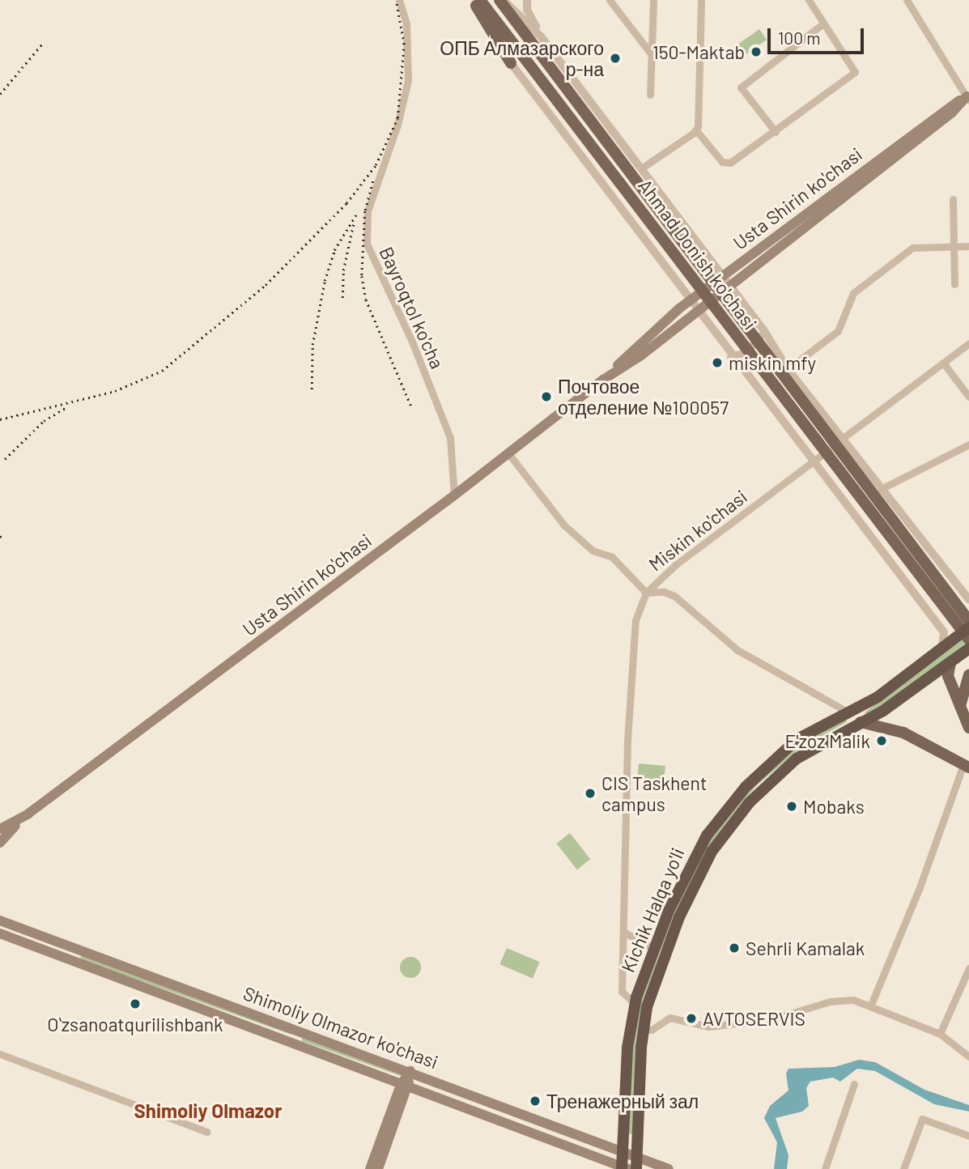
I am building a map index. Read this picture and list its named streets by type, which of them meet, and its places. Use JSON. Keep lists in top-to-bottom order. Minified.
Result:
{"streets":{"highway":["Kichik Halqa yo'li"],"main road":["Usta Shirin ko'chasi","Ahmad Donish ko'chasi","Shimoliy Olmazor ko'chasi"],"street":["Bayroqtol ko'cha","Miskin ko'chasi"]},"crossings":[["Usta Shirin ko'chasi","Ahmad Donish ko'chasi"],["Usta Shirin ko'chasi","Bayroqtol ko'cha"],["Ahmad Donish ko'chasi","Miskin ko'chasi"],["Ahmad Donish ko'chasi","Kichik Halqa yo'li"],["Miskin ko'chasi","Kichik Halqa yo'li"],["Kichik Halqa yo'li","Shimoliy Olmazor ko'chasi"]],"districts":["Shimoliy Olmazor"],"places":["150-Maktab","ОПБ Алмазарского р-на","miskin mfy","Почтовое отделение №100057","E'zoz Malik","CIS Taskhent campus","Mobaks","Sehrli Kamalak","Oʻzsanoatqurilishbank","AVTOSERVIS","Тренажерный зал"],"scale_bar":"100 m"}
